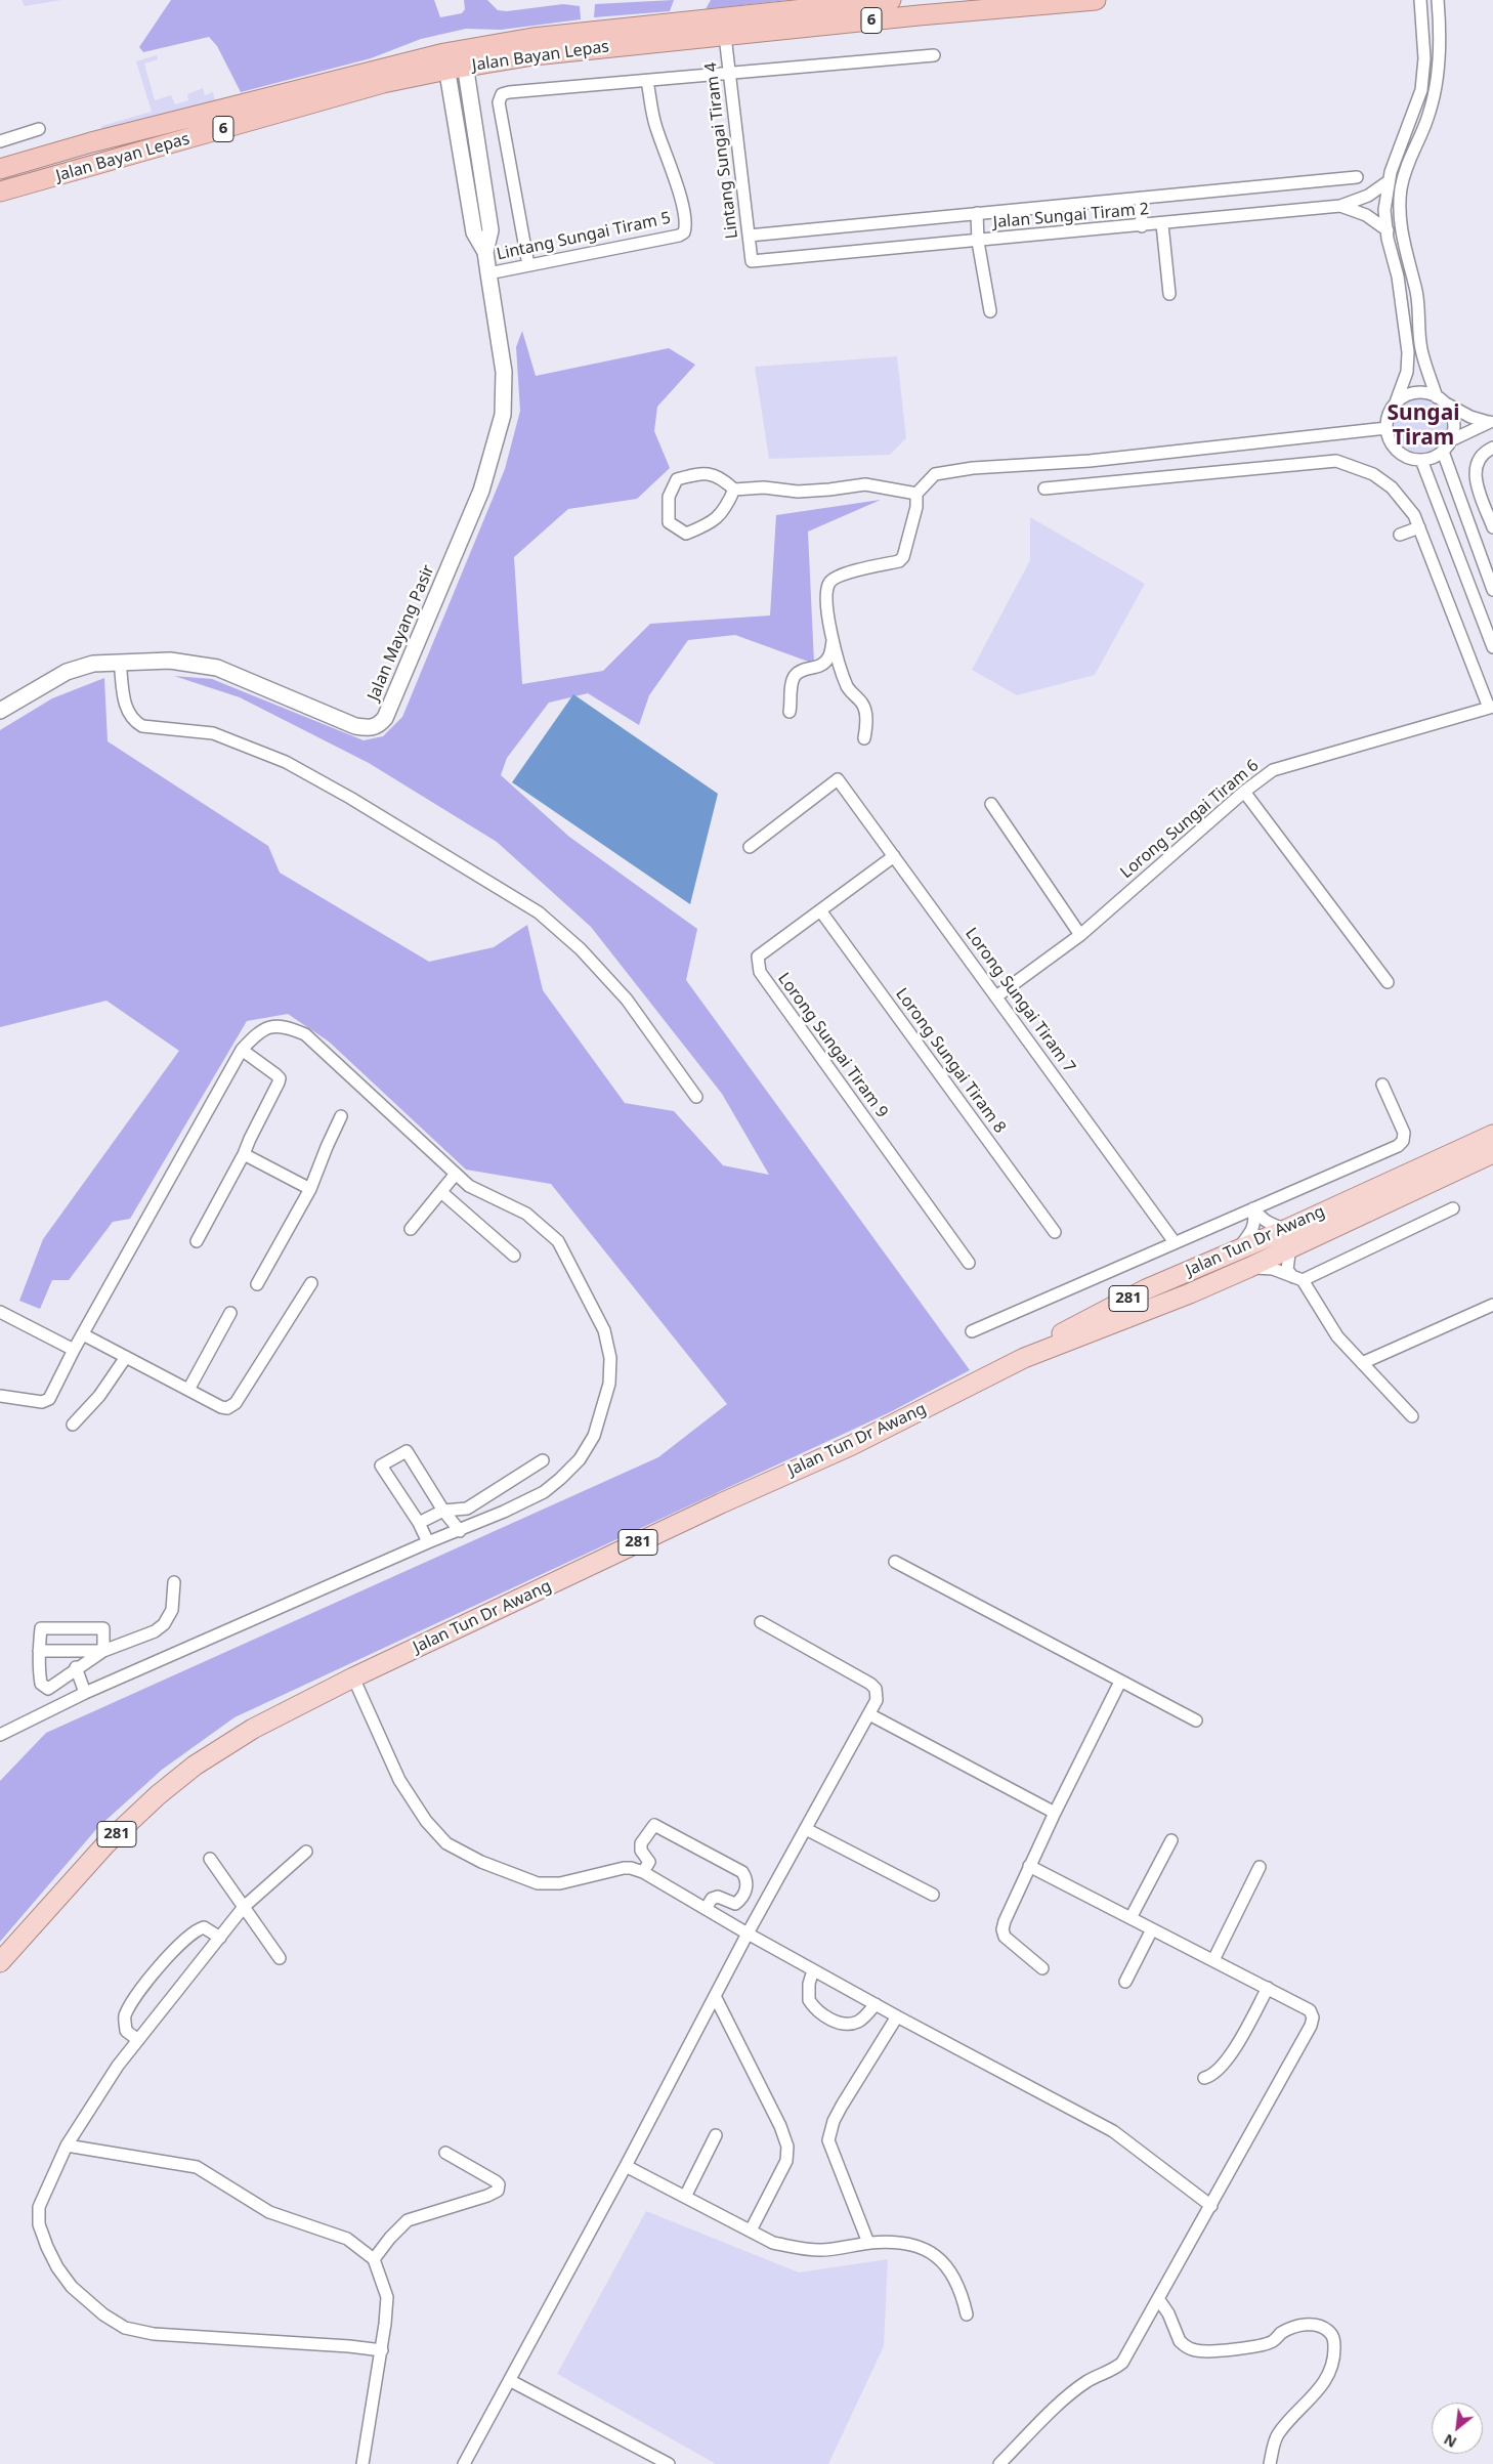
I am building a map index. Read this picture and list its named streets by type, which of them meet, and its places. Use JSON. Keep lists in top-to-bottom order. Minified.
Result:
{"streets":{"highway":["6","Jalan Bayan Lepas"],"main road":["Jalan Tun Dr Awang","281"],"street":["Lintang Sungai Tiram 4","Jalan Sungai Tiram 2","Lintang Sungai Tiram 5","Jalan Mayang Pasir","Lorong Sungai Tiram 6","Lorong Sungai Tiram 7","Lorong Sungai Tiram 9","Lorong Sungai Tiram 8"]},"crossings":[["Jalan Bayan Lepas","Lintang Sungai Tiram 4"],["Jalan Bayan Lepas","Jalan Mayang Pasir"],["Lintang Sungai Tiram 4","Jalan Sungai Tiram 2"],["Lintang Sungai Tiram 5","Jalan Mayang Pasir"],["Lorong Sungai Tiram 6","Lorong Sungai Tiram 7"],["Lorong Sungai Tiram 7","Lorong Sungai Tiram 9"],["Lorong Sungai Tiram 9","Lorong Sungai Tiram 8"]],"districts":["Sungai Tiram"],"north":"bottom left"}
